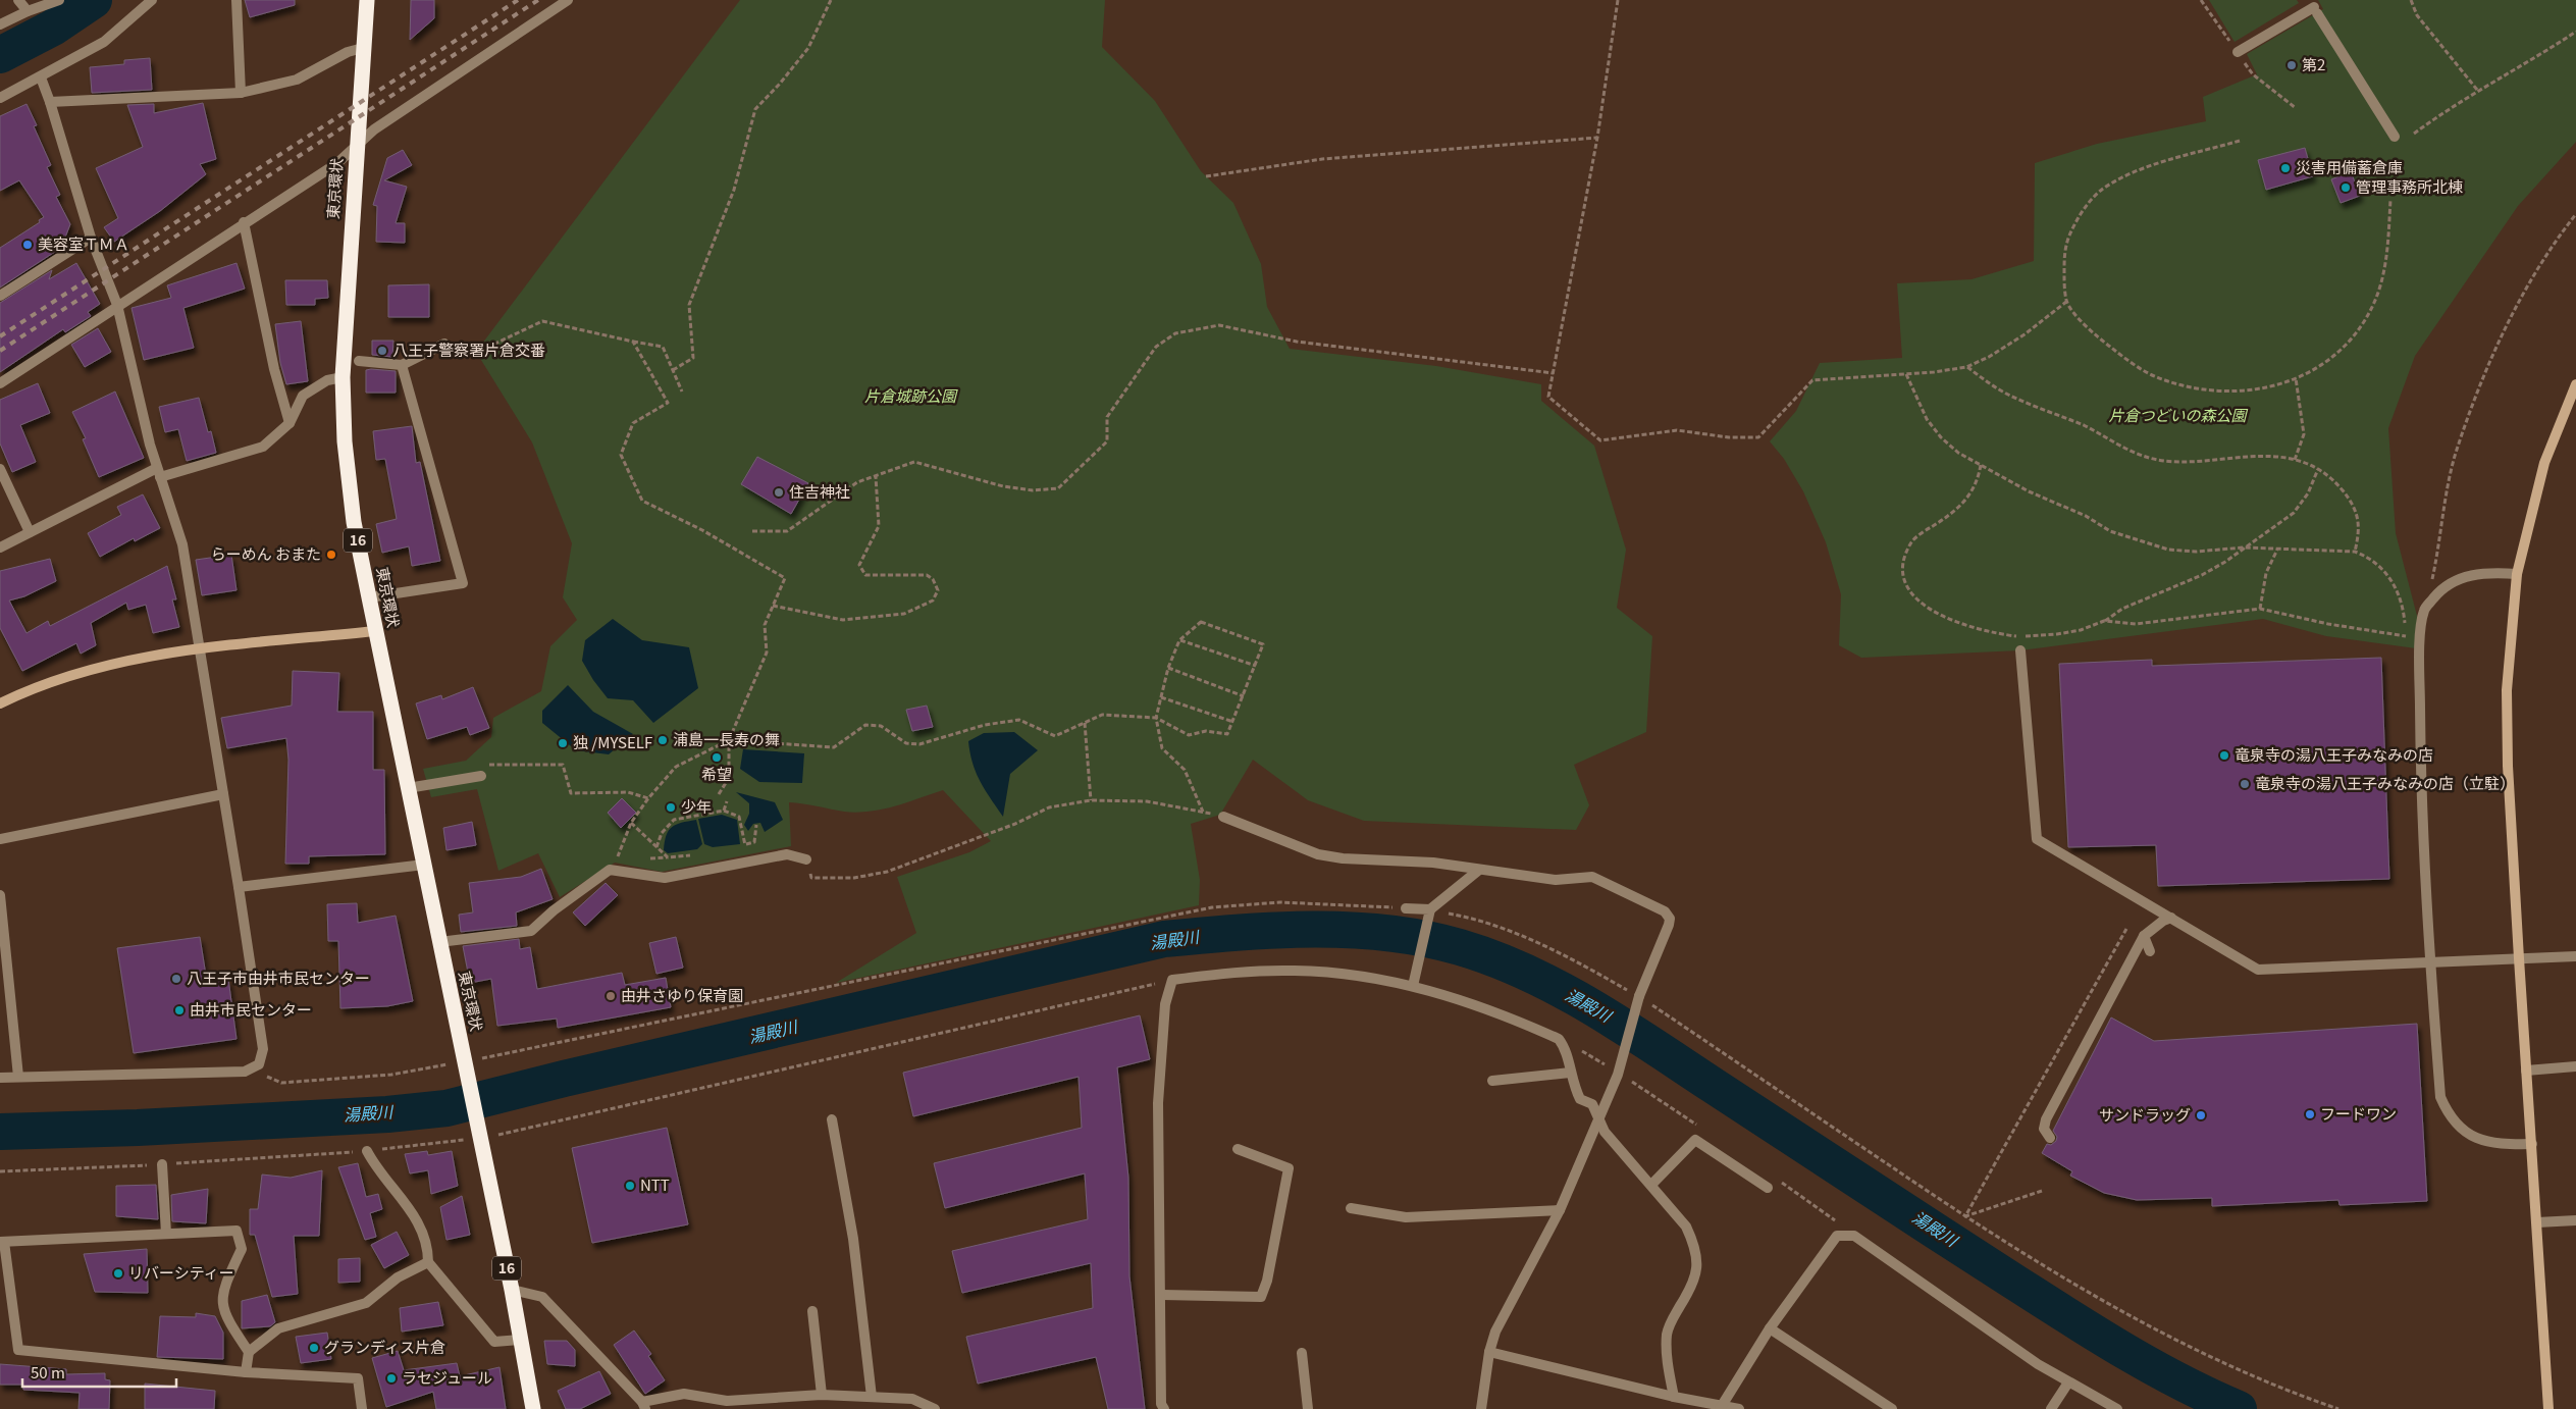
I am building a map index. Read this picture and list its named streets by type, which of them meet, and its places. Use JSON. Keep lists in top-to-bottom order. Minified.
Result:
{"streets":{"highway":["東京環状","16"]},"crossings":[["東京環状","16"]],"water":["湯殿川"],"parks":["片倉城跡公園","片倉つどいの森公園"],"places":["第2","災害用備蓄倉庫","管理事務所北棟","美容室ＴＭＡ","八王子警察署片倉交番","住吉神社","らーめん おまた","浦島一長寿の舞","独 /MYSELF","竜泉寺の湯八王子みなみの店","希望","竜泉寺の湯八王子みなみの店（立駐）","少年","八王子市由井市民センター","由井さゆり保育園","由井市民センター","フードワン","サンドラッグ","NTT","リバーシティー","グランディス片倉","ラセジュール"],"scale_bar":"50 m"}
